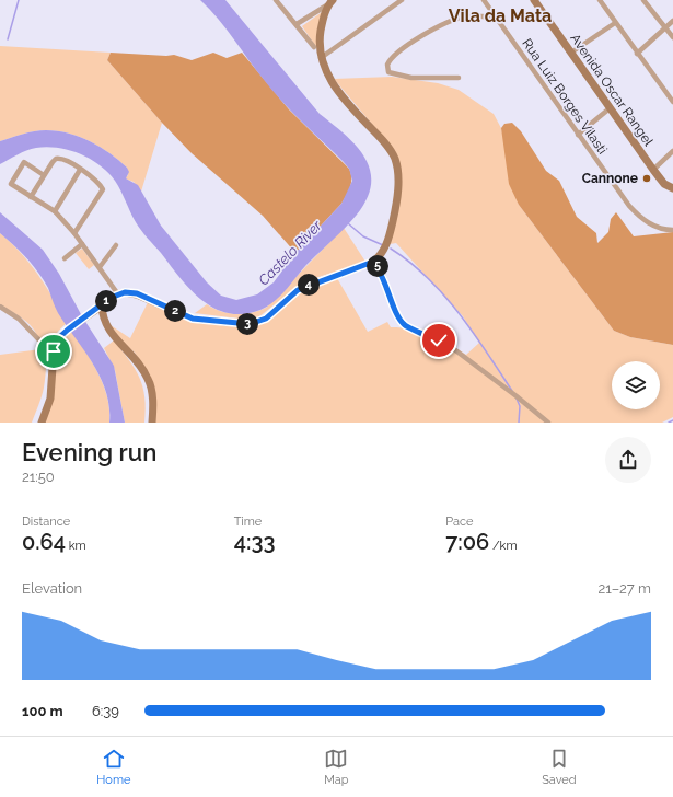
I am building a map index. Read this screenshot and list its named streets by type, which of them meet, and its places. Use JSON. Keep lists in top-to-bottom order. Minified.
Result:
{"streets":{"main road":["Avenida Oscar Rangel"],"street":["Rua Luiz Borges Vilasti"]},"districts":["Vila da Mata"],"water":["Castelo River"],"places":["Cannone"],"page":{"pins":["5","4","1","2","3"],"heading":["Evening run","21:50"],"stats":[["Distance","0.64 km"],["Time","4:33"],["Pace","7:06 /km"]],"chart":["Elevation","21–27 m"],"list":[{"name":"100 m","note":"6:39"}],"tabs":["Home","Map","Saved"]}}
